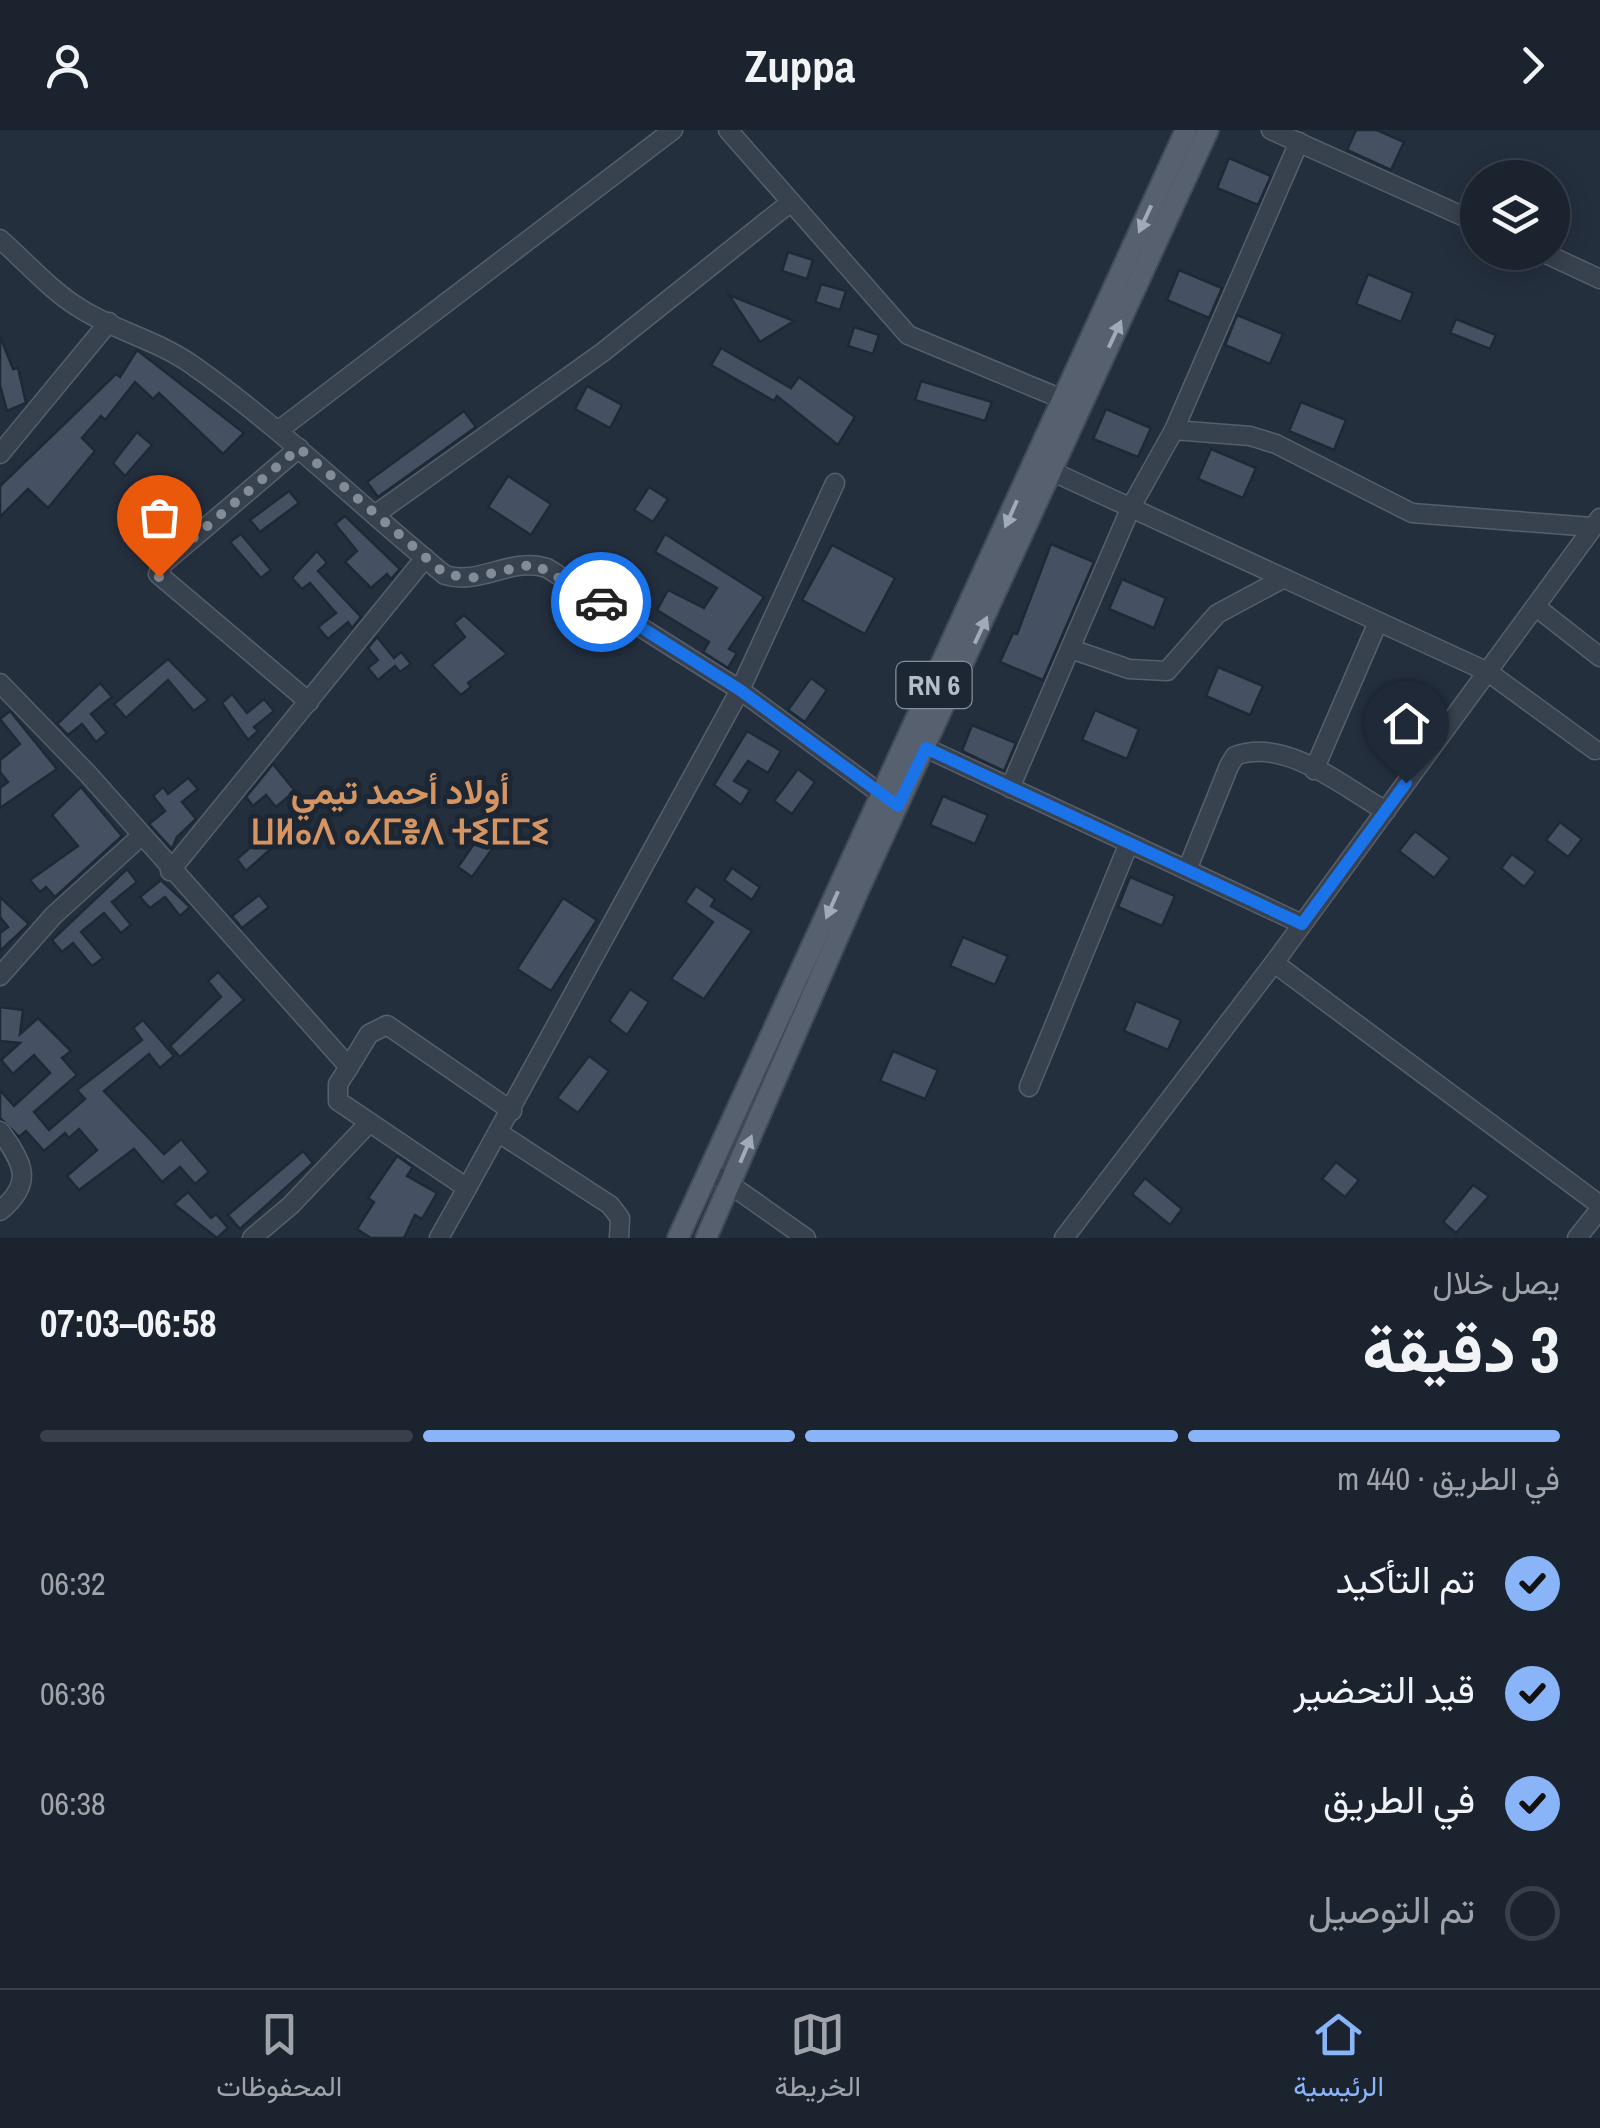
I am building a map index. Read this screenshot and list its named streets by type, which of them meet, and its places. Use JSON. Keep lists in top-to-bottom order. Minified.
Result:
{"streets":{"main road":["RN 6"]},"districts":["أولاد أحمد تيمي ⵡⵍⴰⴷ ⴰⵃⵎⴻⴷ ⵜⵉⵎⵎⵉ"],"page":{"header":"Zuppa","heading":["3 دقيقة","يصل خلال","06:58–07:03"],"bar":"في الطريق · 440 m","list":[["تم التأكيد","06:32"],["قيد التحضير","06:36"],["في الطريق","06:38"],"تم التوصيل"],"tabs":["الرئيسية","الخريطة","المحفوظات"]}}
